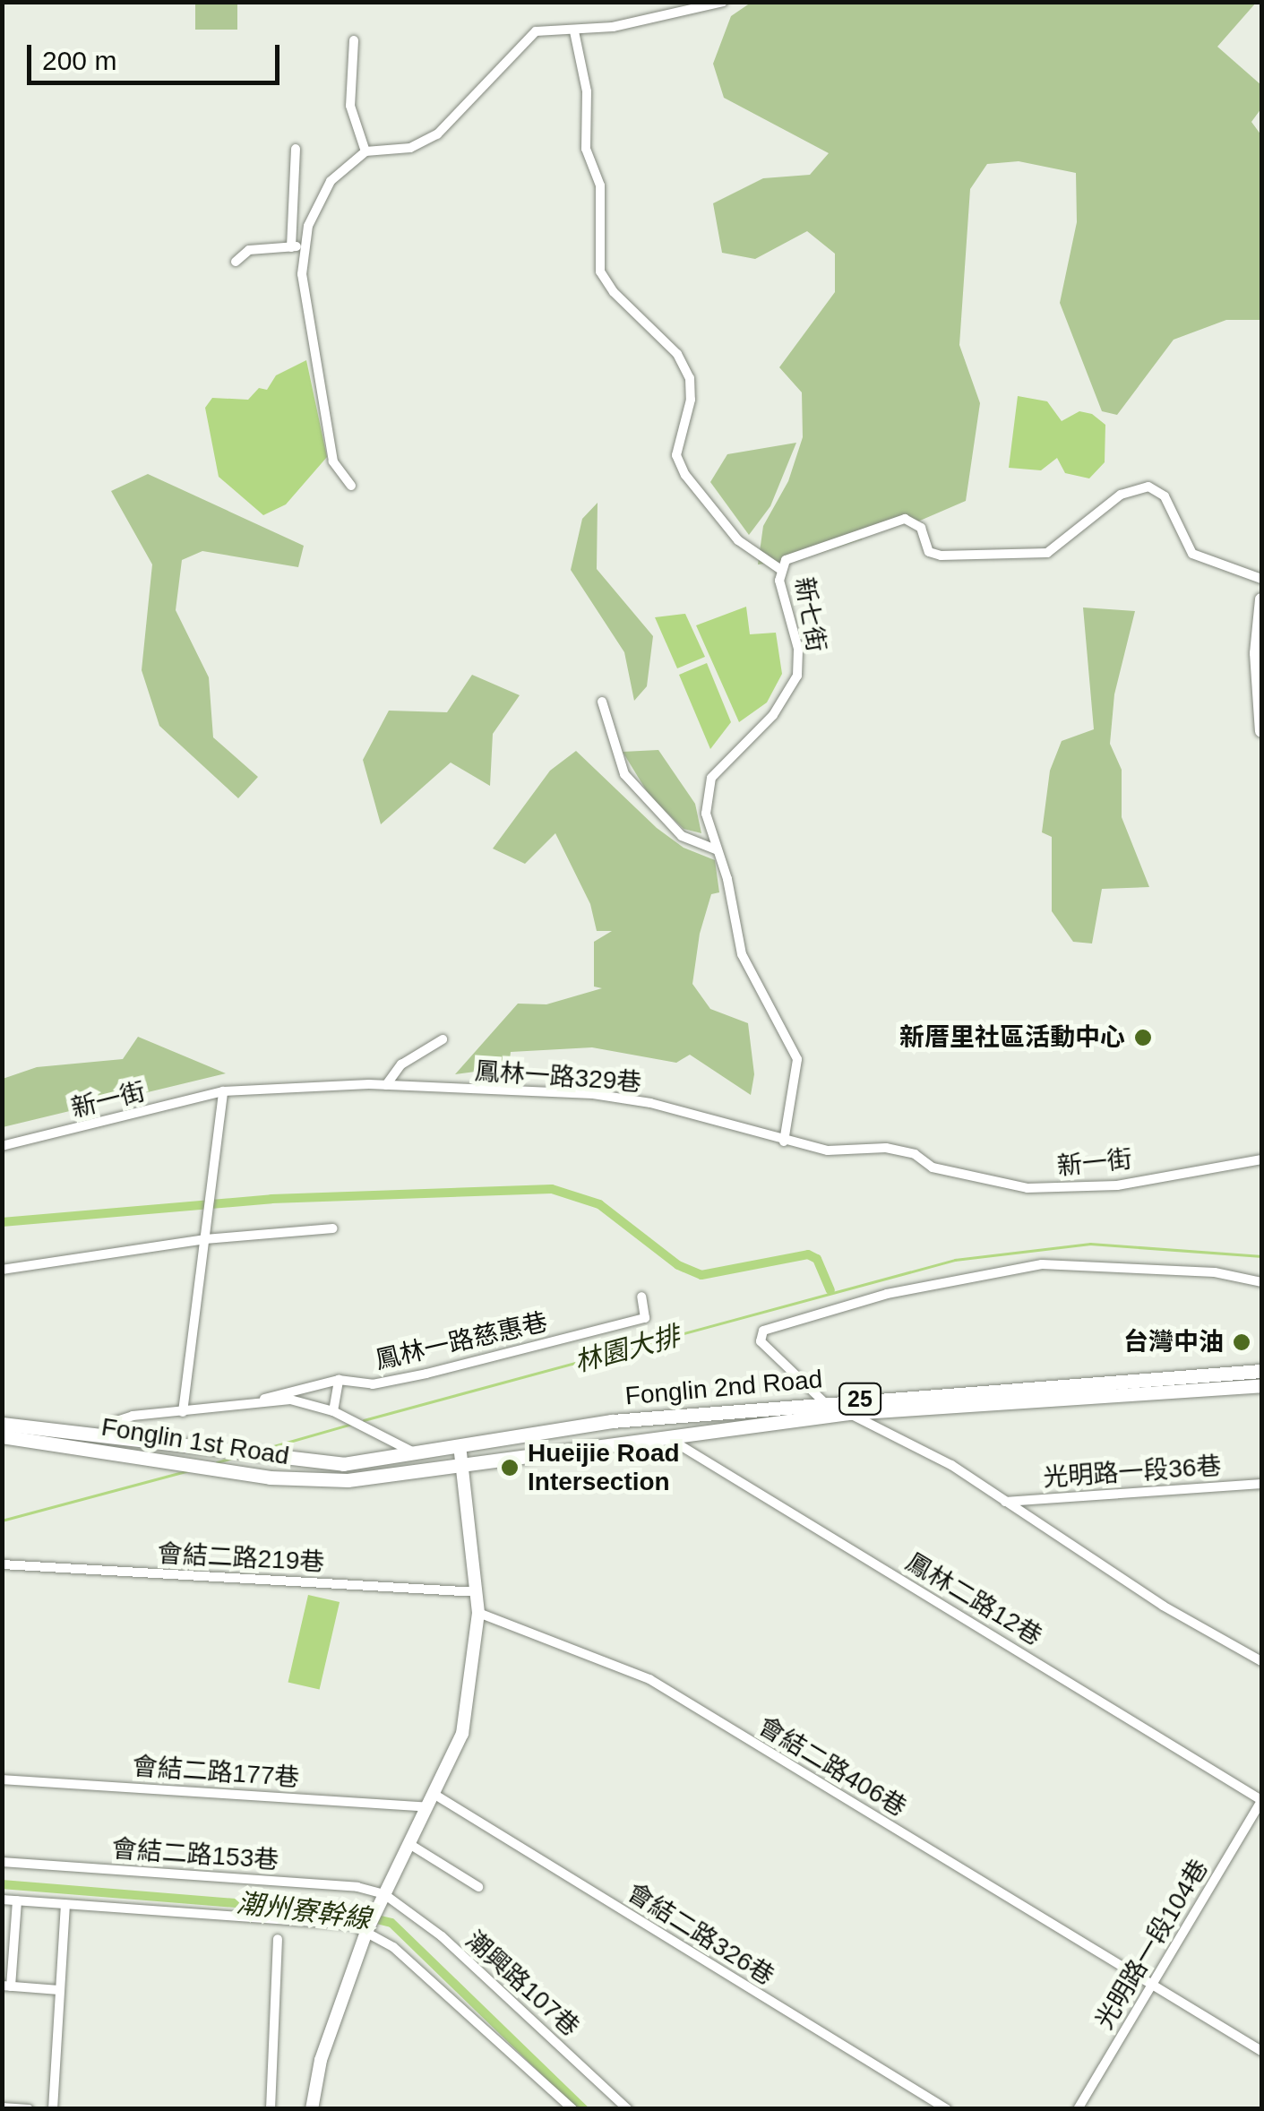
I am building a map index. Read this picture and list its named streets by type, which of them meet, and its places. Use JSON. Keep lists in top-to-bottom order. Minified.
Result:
{"streets":{"main road":["Fonglin 2nd Road","25","Fonglin 1st Road"],"street":["新七街","鳳林一路329巷","新一街","鳳林一路慈惠巷","光明路一段36巷","會結二路219巷","鳳林二路12巷","會結二路406巷","會結二路177巷","會結二路153巷","會結二路326巷","光明路一段104巷","潮興路107巷"]},"crossings":[["新七街","鳳林一路329巷"],["鳳林一路329巷","新一街"],["Fonglin 2nd Road","25"],["Fonglin 2nd Road","Fonglin 1st Road"],["Fonglin 2nd Road","鳳林二路12巷"],["25","Fonglin 1st Road"],["鳳林二路12巷","光明路一段104巷"],["會結二路406巷","光明路一段104巷"],["會結二路153巷","潮興路107巷"]],"water":["林園大排","潮州寮幹線"],"places":["新厝里社區活動中心","台灣中油","Hueijie Road Intersection"],"scale_bar":"200 m"}
